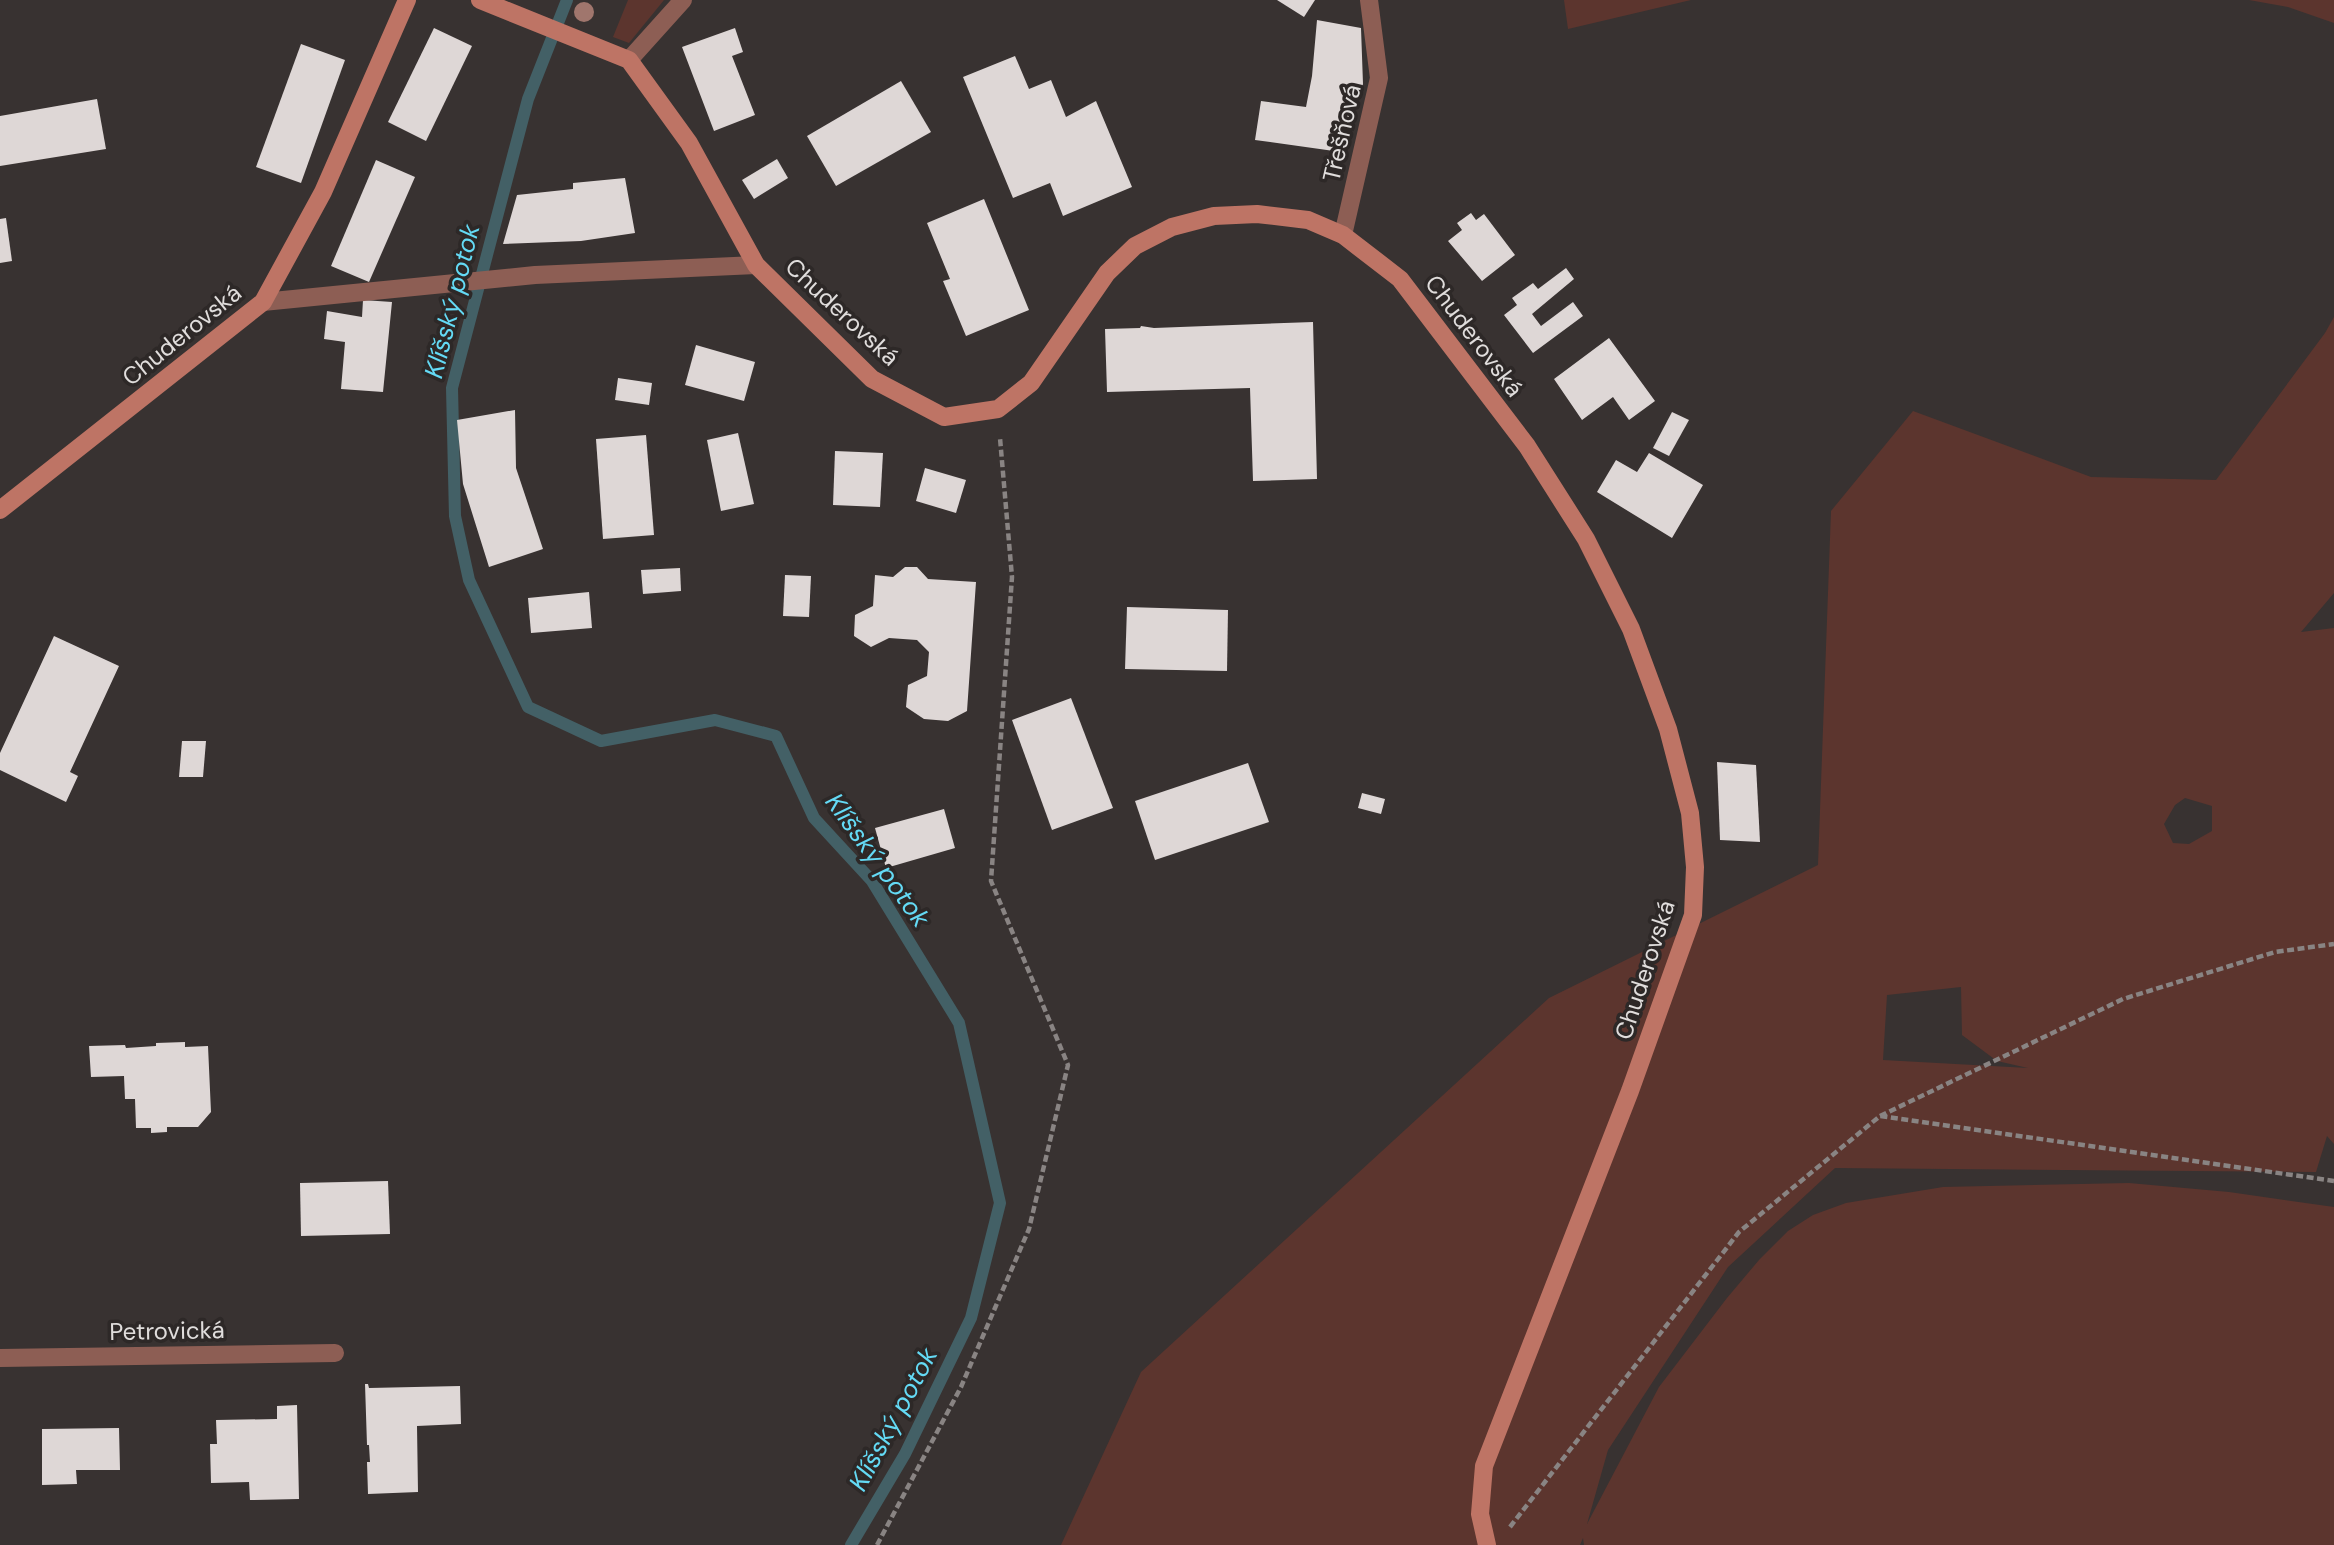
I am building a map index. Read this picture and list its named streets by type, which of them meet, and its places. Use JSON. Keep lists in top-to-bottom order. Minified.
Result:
{"streets":{"street":["Třešňová","Chuderovská","Petrovická"]},"crossings":[["Třešňová","Chuderovská"]],"water":["Klíšský potok"]}
